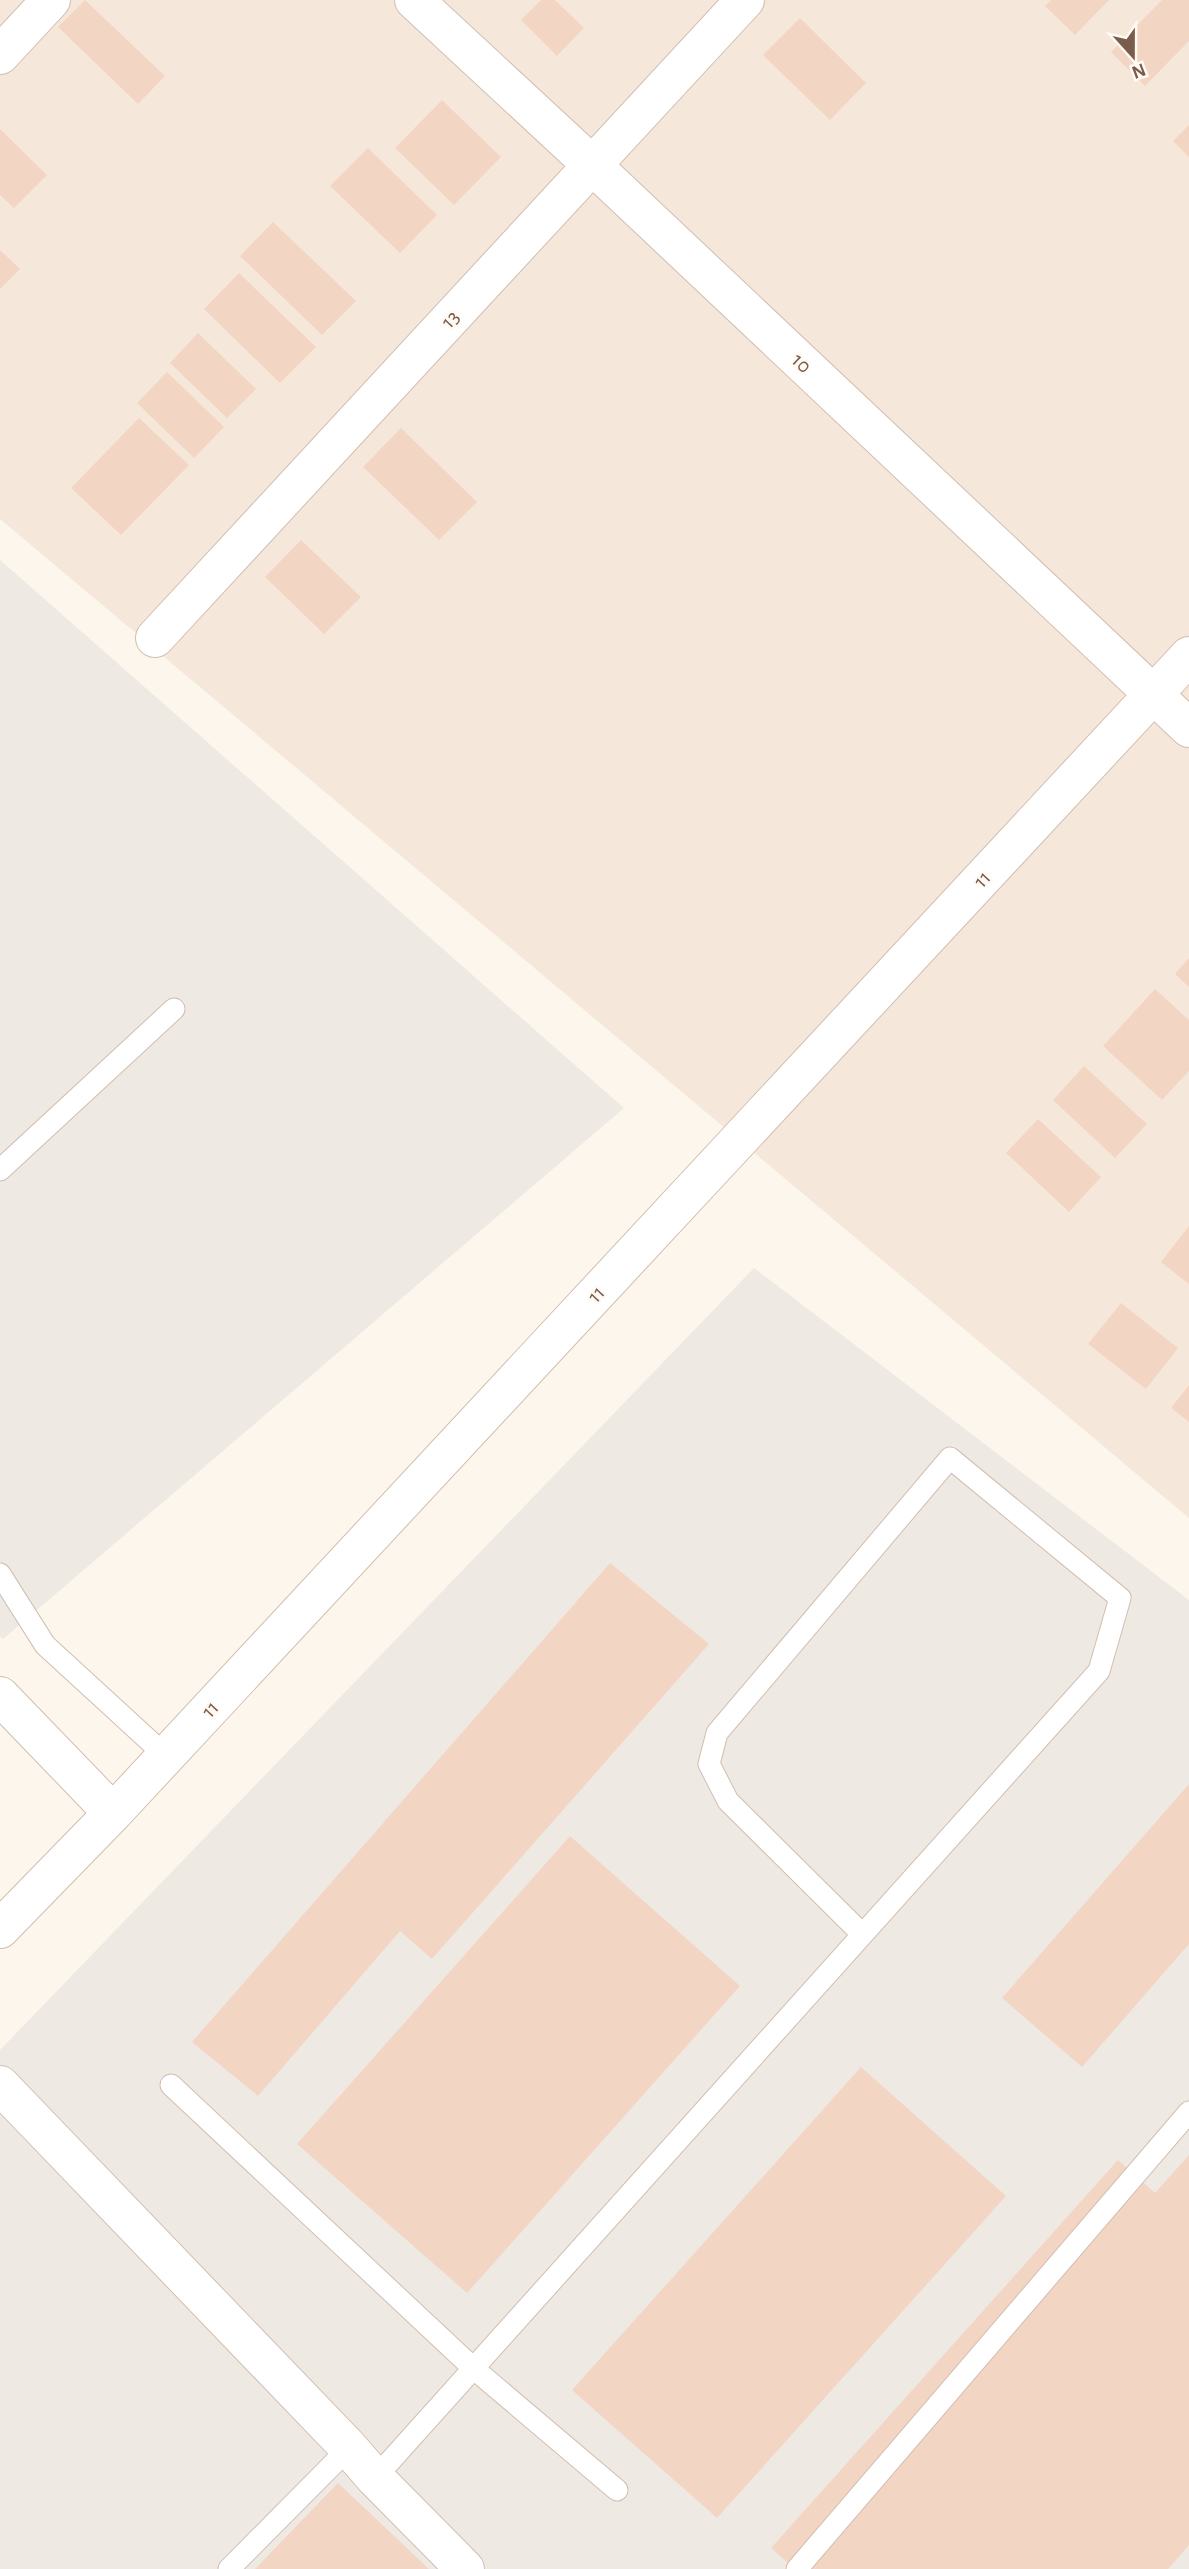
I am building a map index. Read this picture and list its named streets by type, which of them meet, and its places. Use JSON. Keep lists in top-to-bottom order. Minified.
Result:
{"streets":{"street":["13","10","11"]},"crossings":[["13","10"],["10","11"]],"north":"bottom"}
